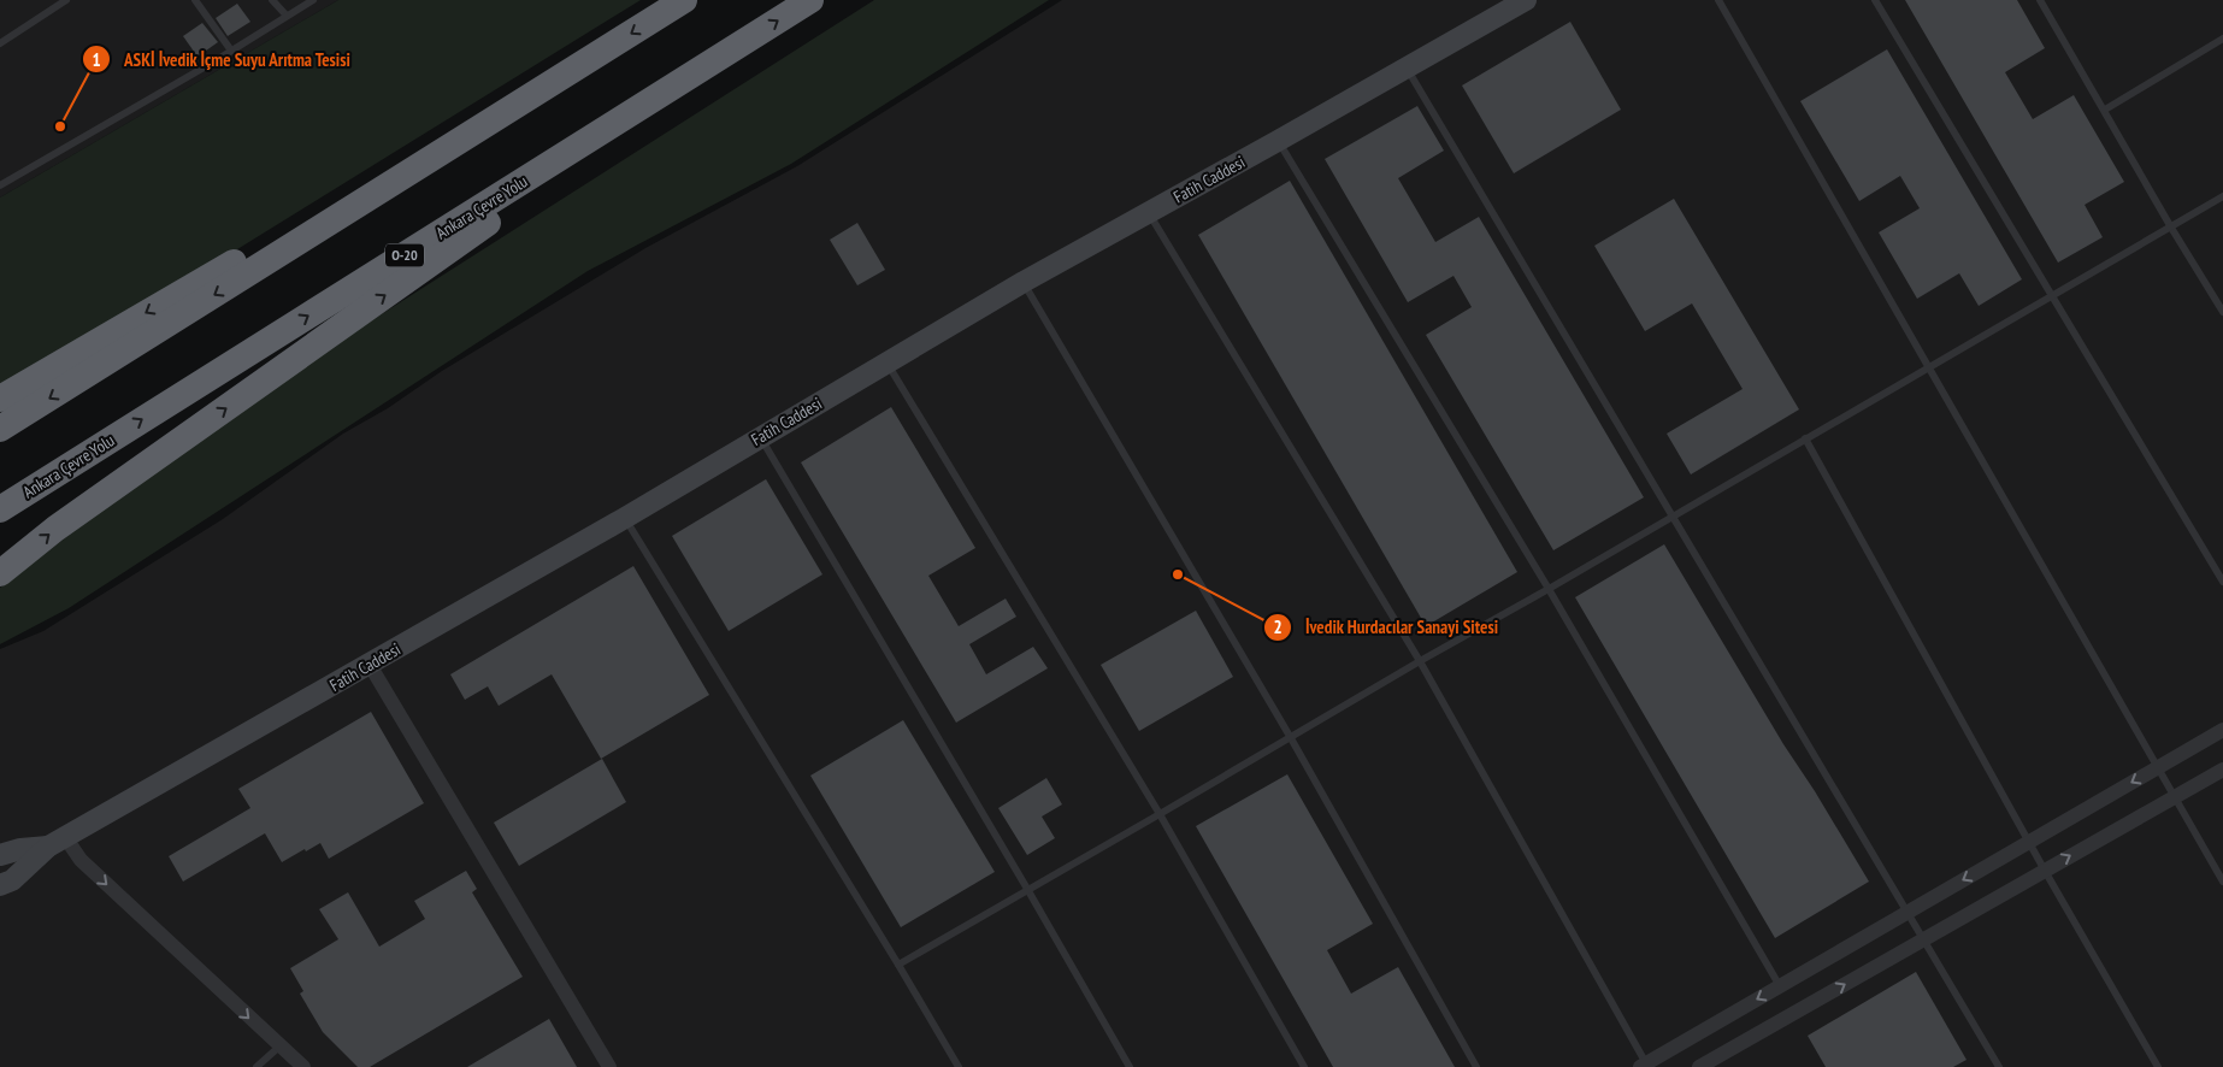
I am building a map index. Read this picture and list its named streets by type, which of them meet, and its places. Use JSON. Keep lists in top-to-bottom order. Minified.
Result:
{"streets":{"highway":["Ankara Çevre Yolu","O-20"],"street":["Fatih Caddesi"]},"places":["ASKİ İvedik İçme Suyu Arıtma Tesisi","İvedik Hurdacılar Sanayi Sitesi"]}
